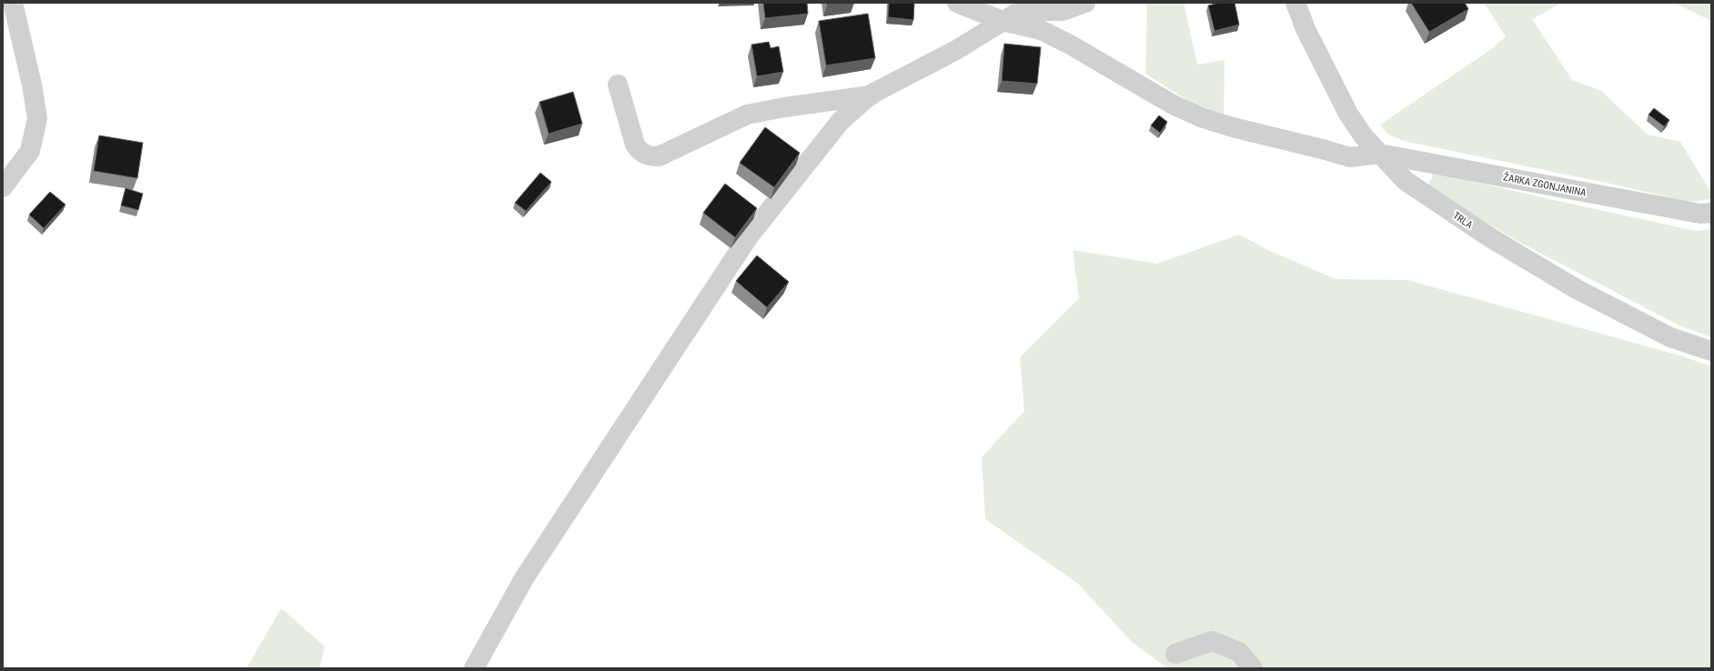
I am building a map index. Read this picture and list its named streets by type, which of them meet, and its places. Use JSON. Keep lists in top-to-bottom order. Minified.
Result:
{"streets":{"street":["ŽARKA ZGONJANINA","TRLA"]},"crossings":[["ŽARKA ZGONJANINA","TRLA"]]}
